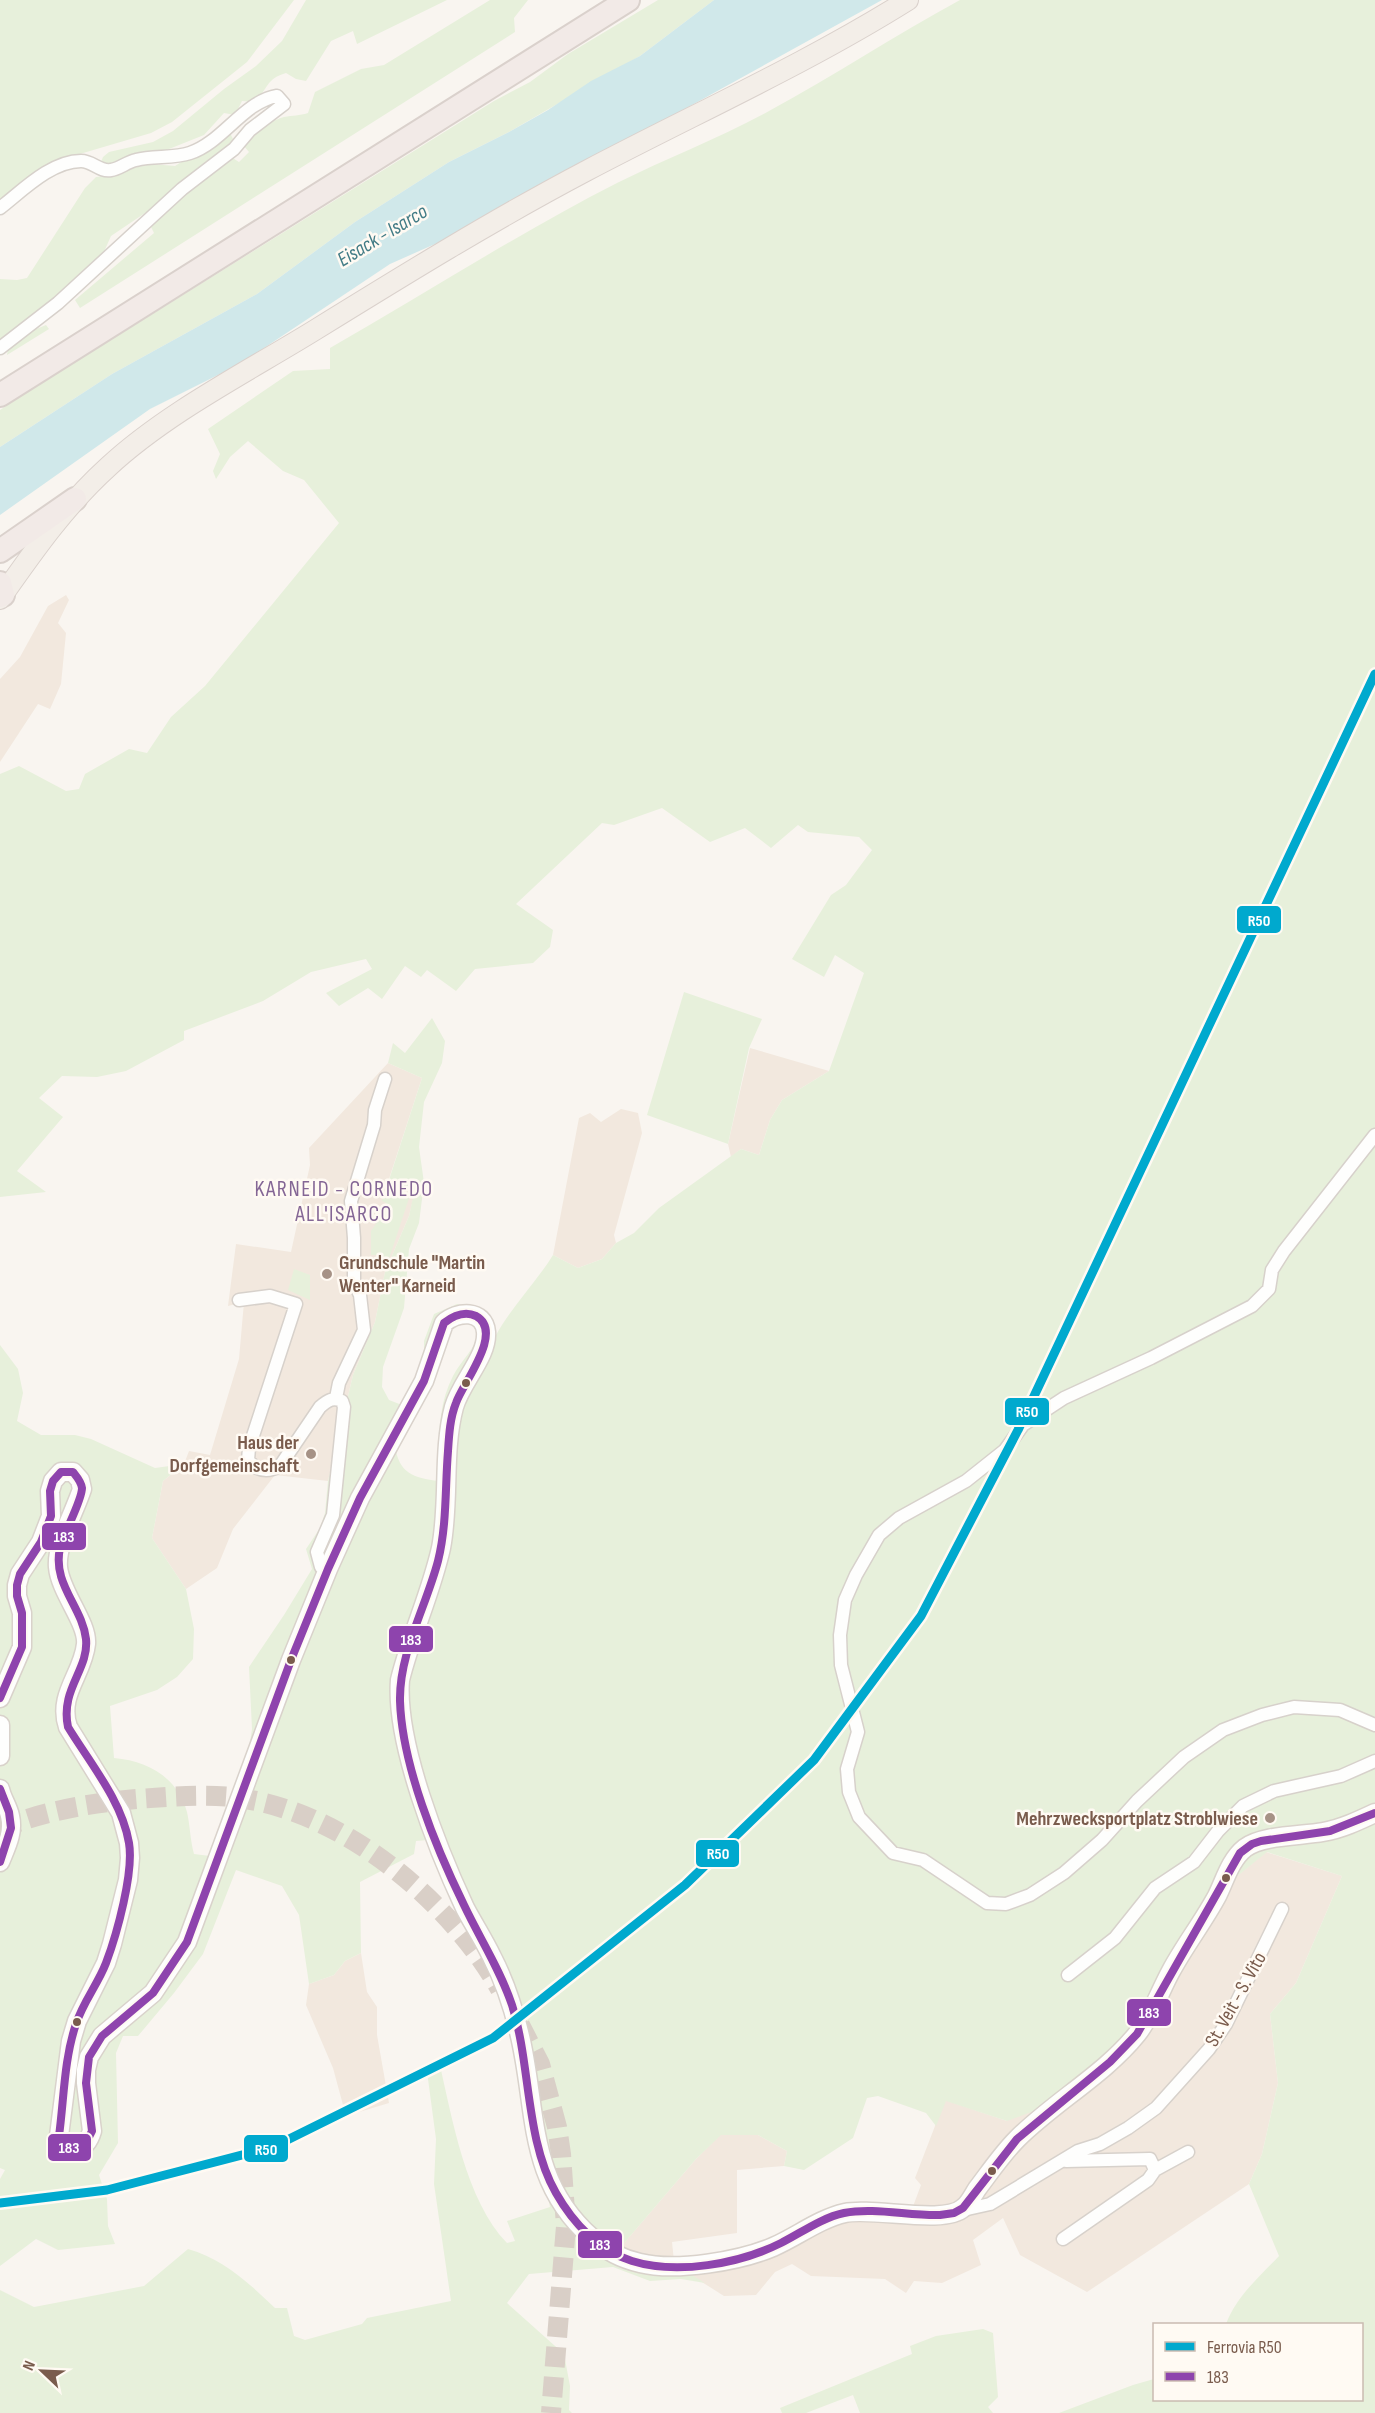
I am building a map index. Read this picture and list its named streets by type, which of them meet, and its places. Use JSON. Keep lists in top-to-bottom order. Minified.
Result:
{"streets":{"street":["St. Veit - S. Vito"]},"districts":["KARNEID - CORNEDO ALL'ISARCO"],"water":["Eisack - Isarco"],"places":["Grundschule \"Martin Wenter\" Karneid","Haus der Dorfgemeinschaft","Mehrzwecksportplatz Stroblwiese"],"lines":["rail line R50","transit line 183"],"legend":["Ferrovia R50","183"],"north":"top left"}
